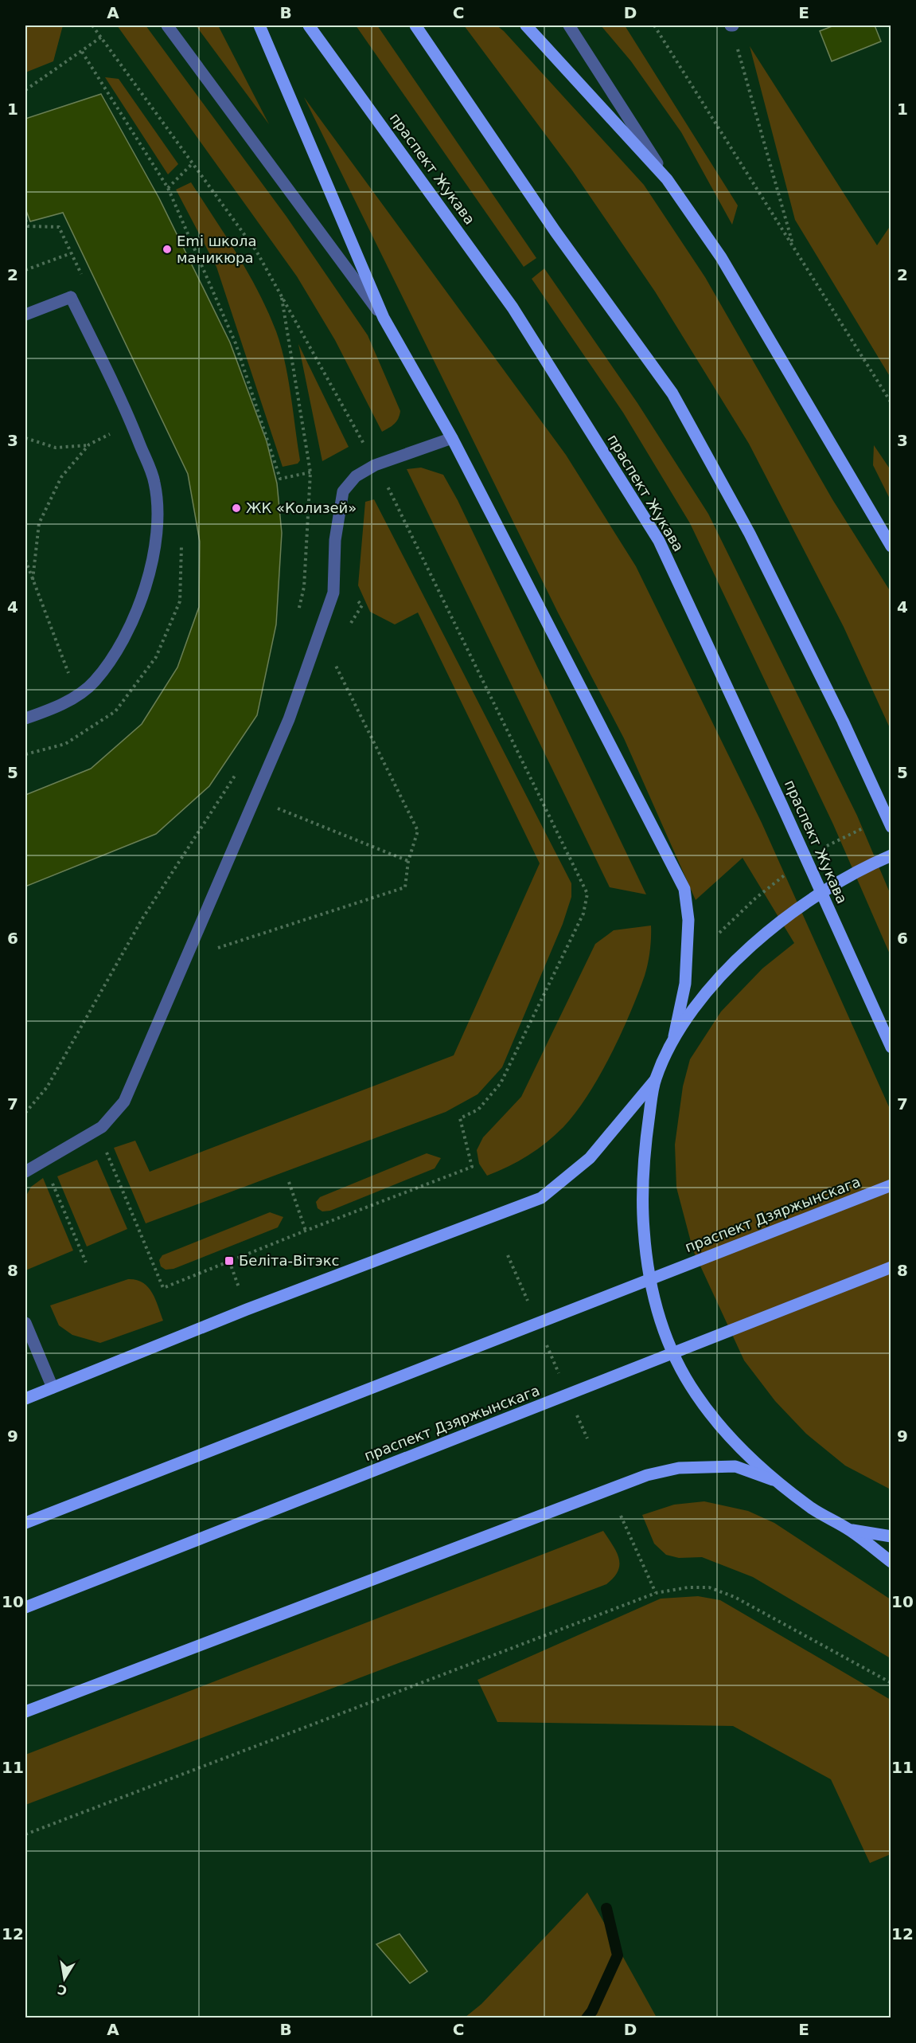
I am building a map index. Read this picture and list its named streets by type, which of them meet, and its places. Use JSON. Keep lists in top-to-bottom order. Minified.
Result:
{"streets":{"main road":["праспект Жукава","праспект Дзяржынскага"]},"places":{"other":["Emi школа маникюра","ЖК «Колизей»"],"transit":["Беліта-Вітэкс"]},"north":"bottom","grid":{"columns":["A","B","C","D","E"],"rows":["1","2","3","4","5","6","7","8","9","10","11","12"]}}
